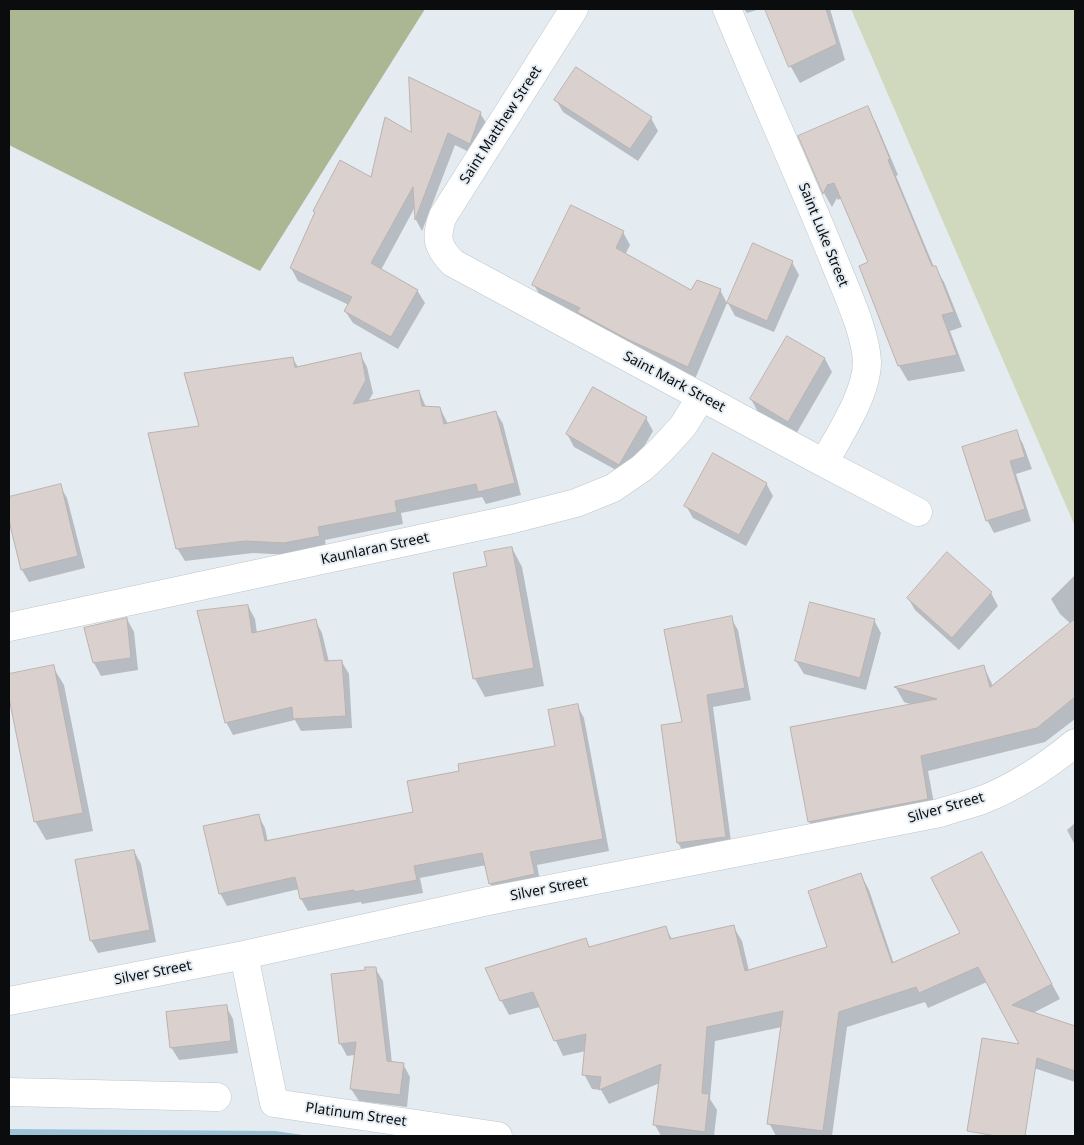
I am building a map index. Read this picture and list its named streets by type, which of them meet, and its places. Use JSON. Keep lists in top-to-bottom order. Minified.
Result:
{"streets":{"street":["Saint Matthew Street","Saint Luke Street","Saint Mark Street","Kaunlaran Street","Silver Street","Platinum Street"]},"crossings":[["Saint Matthew Street","Saint Mark Street"],["Saint Luke Street","Saint Mark Street"],["Saint Mark Street","Kaunlaran Street"],["Silver Street","Platinum Street"]]}
